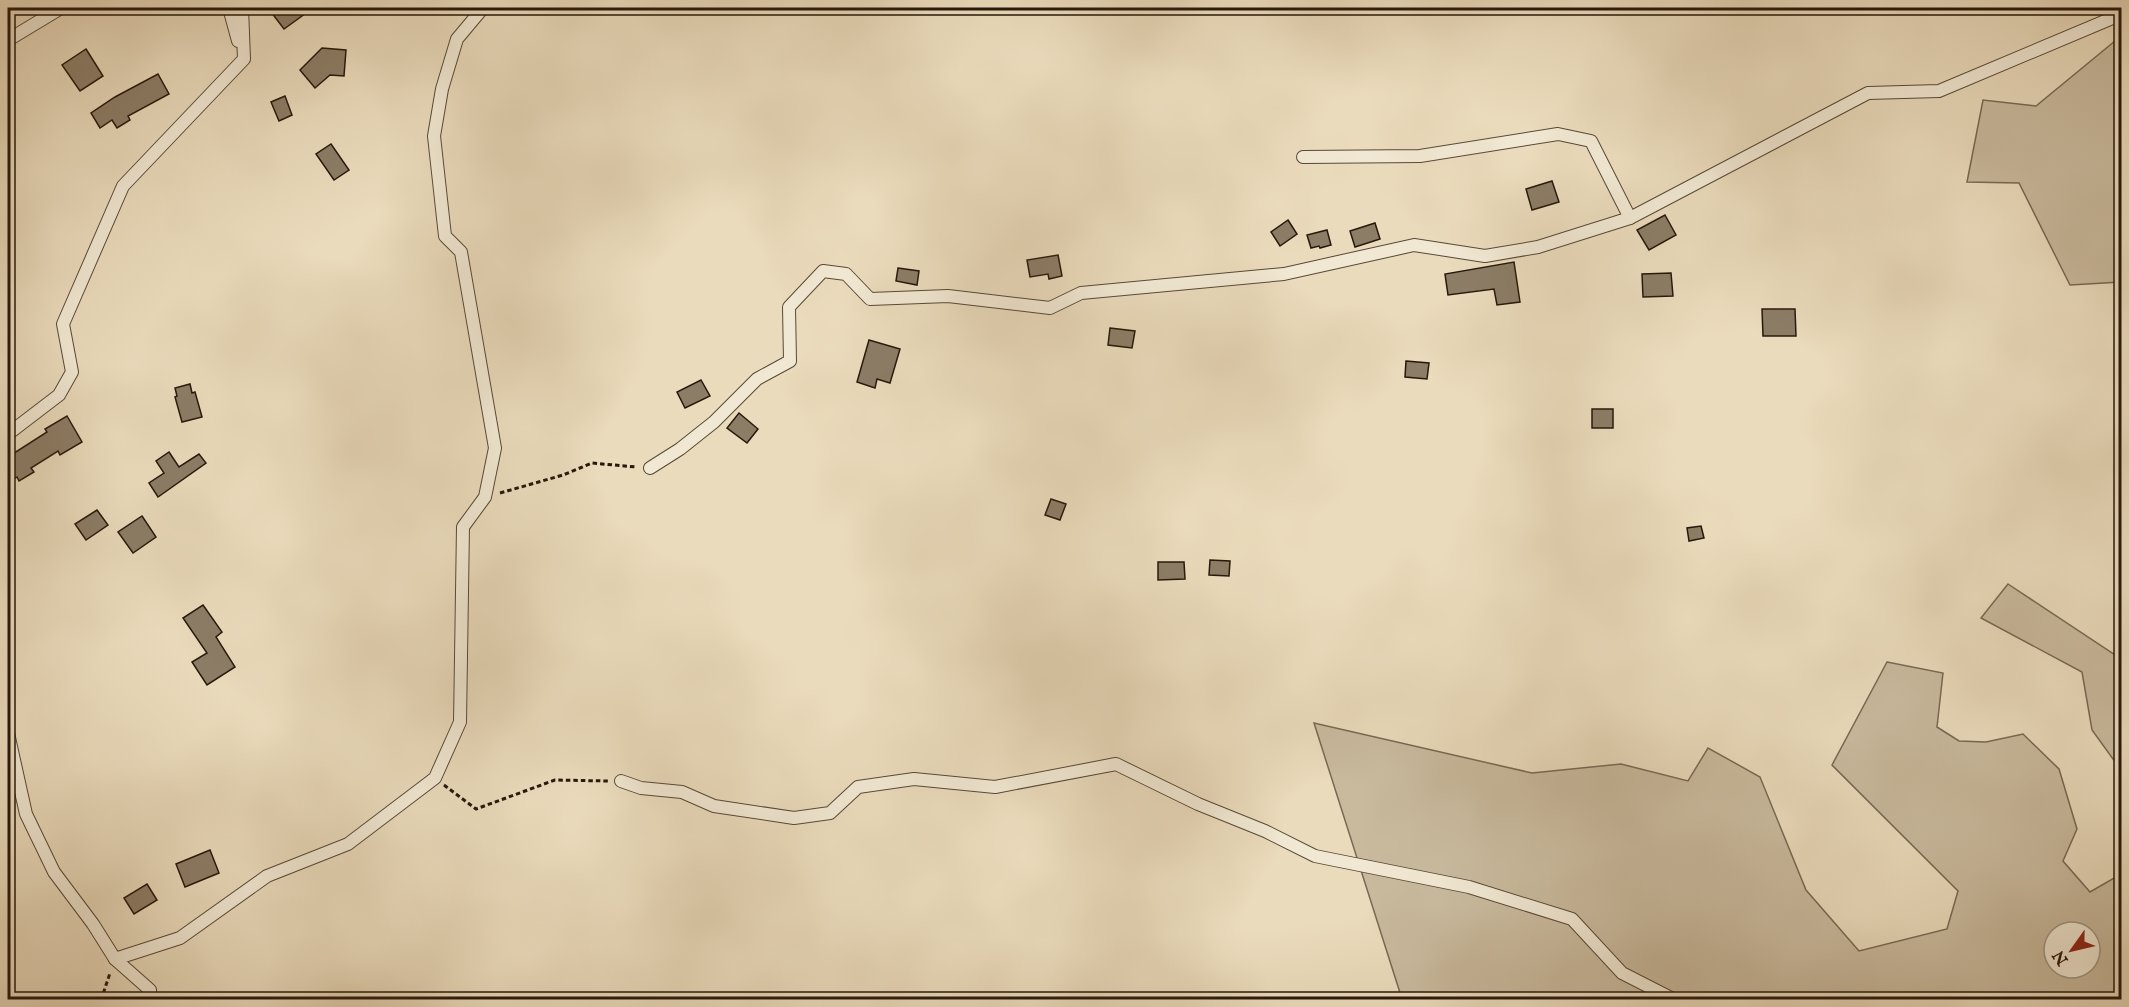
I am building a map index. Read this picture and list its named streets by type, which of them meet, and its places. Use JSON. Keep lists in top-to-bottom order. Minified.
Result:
{"north":"bottom left"}
